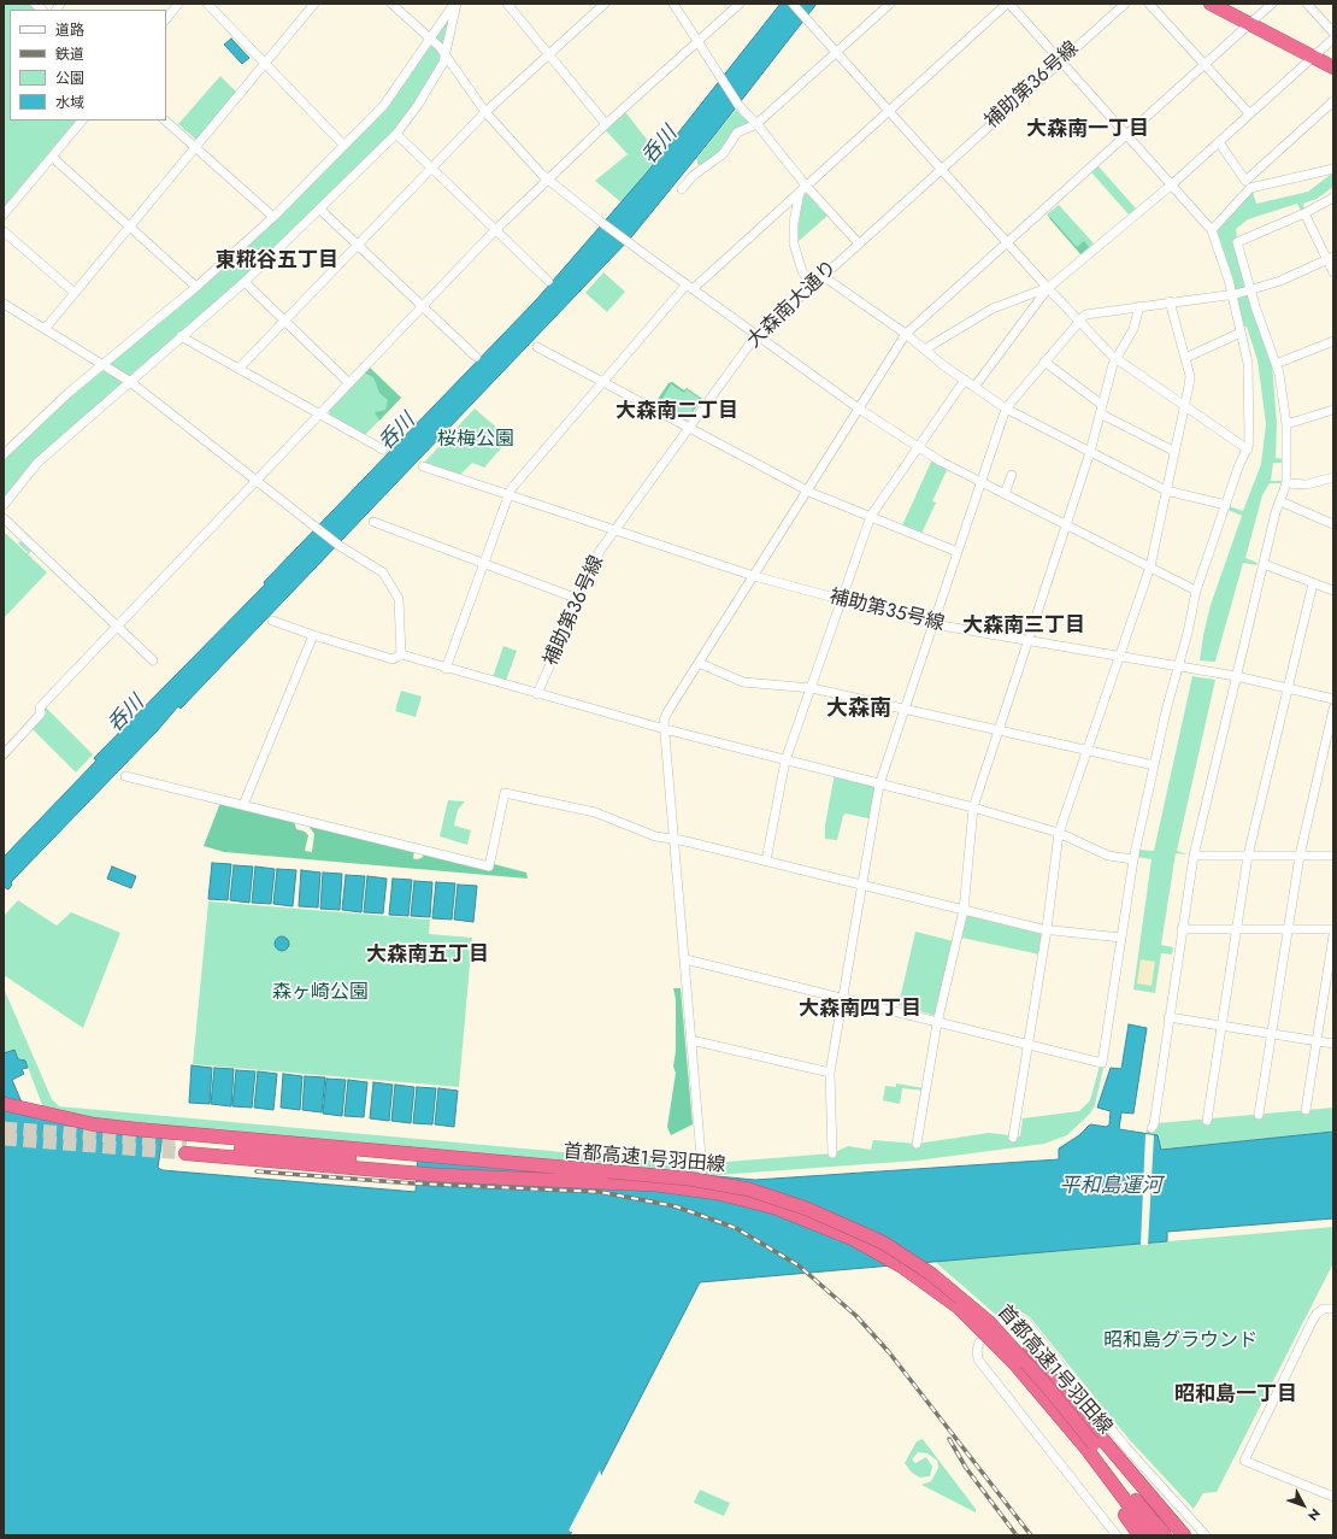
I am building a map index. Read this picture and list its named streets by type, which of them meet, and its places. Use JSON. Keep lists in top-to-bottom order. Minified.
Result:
{"streets":{"highway":["首都高速1号羽田線"],"street":["補助第36号線","大森南大通り","補助第35号線"]},"crossings":[["補助第36号線","大森南大通り"],["補助第36号線","補助第35号線"],["大森南大通り","補助第35号線"]],"districts":["大森南一丁目","東糀谷五丁目","大森南二丁目","大森南三丁目","大森南","大森南五丁目","大森南四丁目","昭和島一丁目"],"water":["呑川","平和島運河"],"parks":["桜梅公園","森ヶ崎公園","昭和島グラウンド"],"legend":["道路","鉄道","公園","水域"],"north":"bottom right"}
